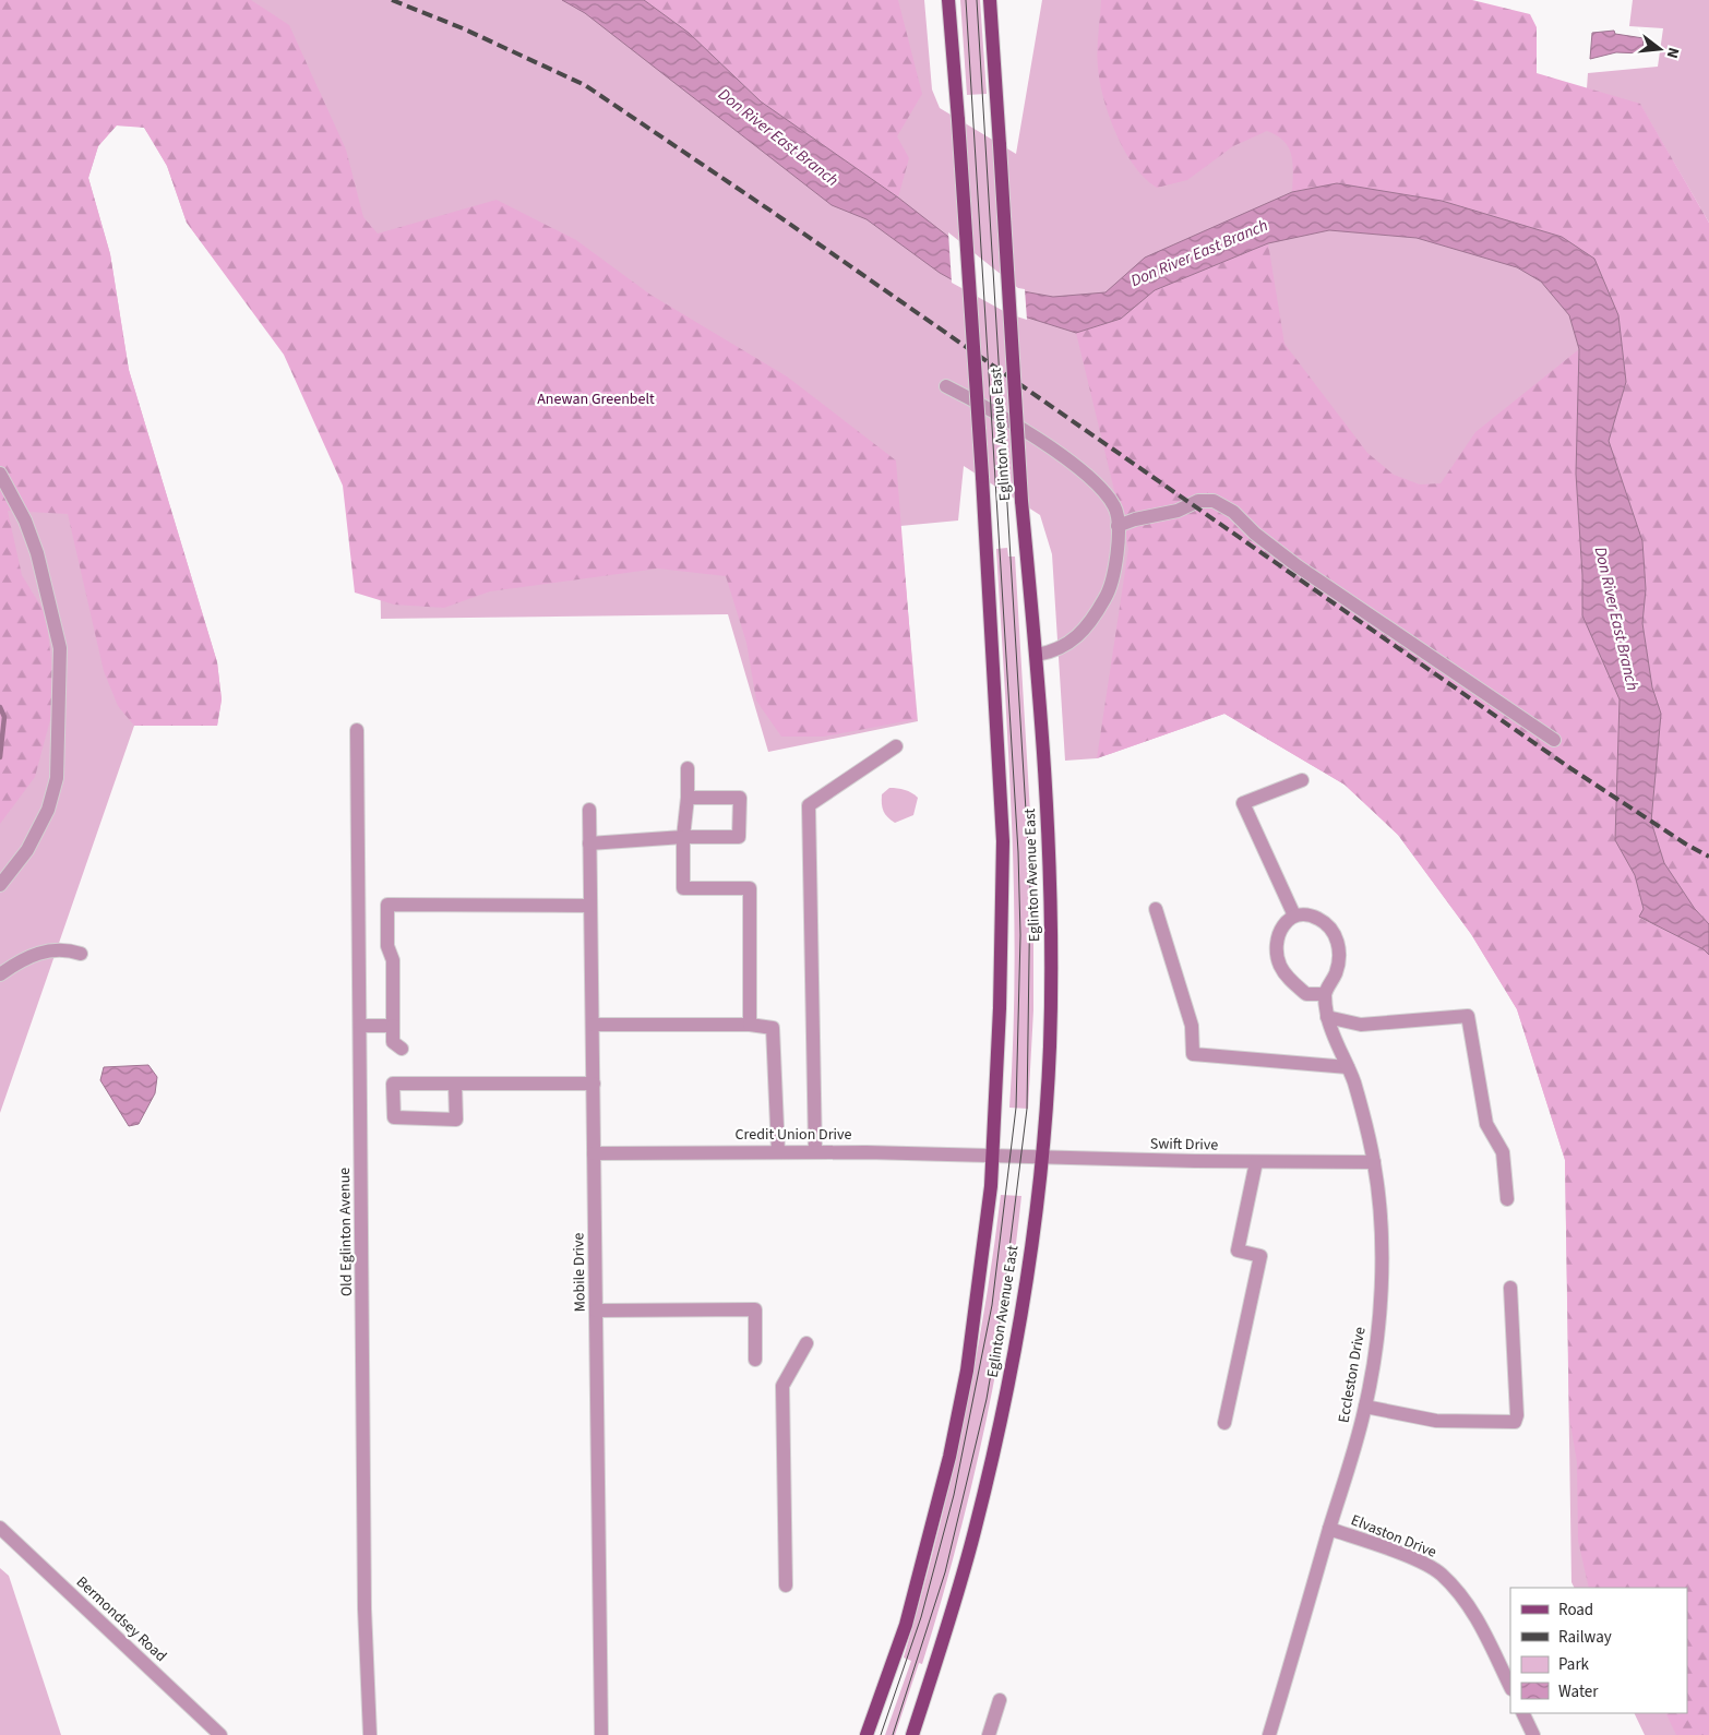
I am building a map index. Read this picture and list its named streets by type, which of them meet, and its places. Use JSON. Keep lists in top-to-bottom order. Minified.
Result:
{"streets":{"main road":["Eglinton Avenue East"],"street":["Credit Union Drive","Swift Drive","Old Eglinton Avenue","Mobile Drive","Eccleston Drive","Elvaston Drive","Bermondsey Road"]},"crossings":[["Eglinton Avenue East","Credit Union Drive"],["Eglinton Avenue East","Swift Drive"],["Credit Union Drive","Swift Drive"],["Credit Union Drive","Mobile Drive"],["Swift Drive","Eccleston Drive"],["Eccleston Drive","Elvaston Drive"]],"water":["Don River East Branch"],"parks":["Anewan Greenbelt"],"legend":["Road","Railway","Park","Water"],"north":"right"}
